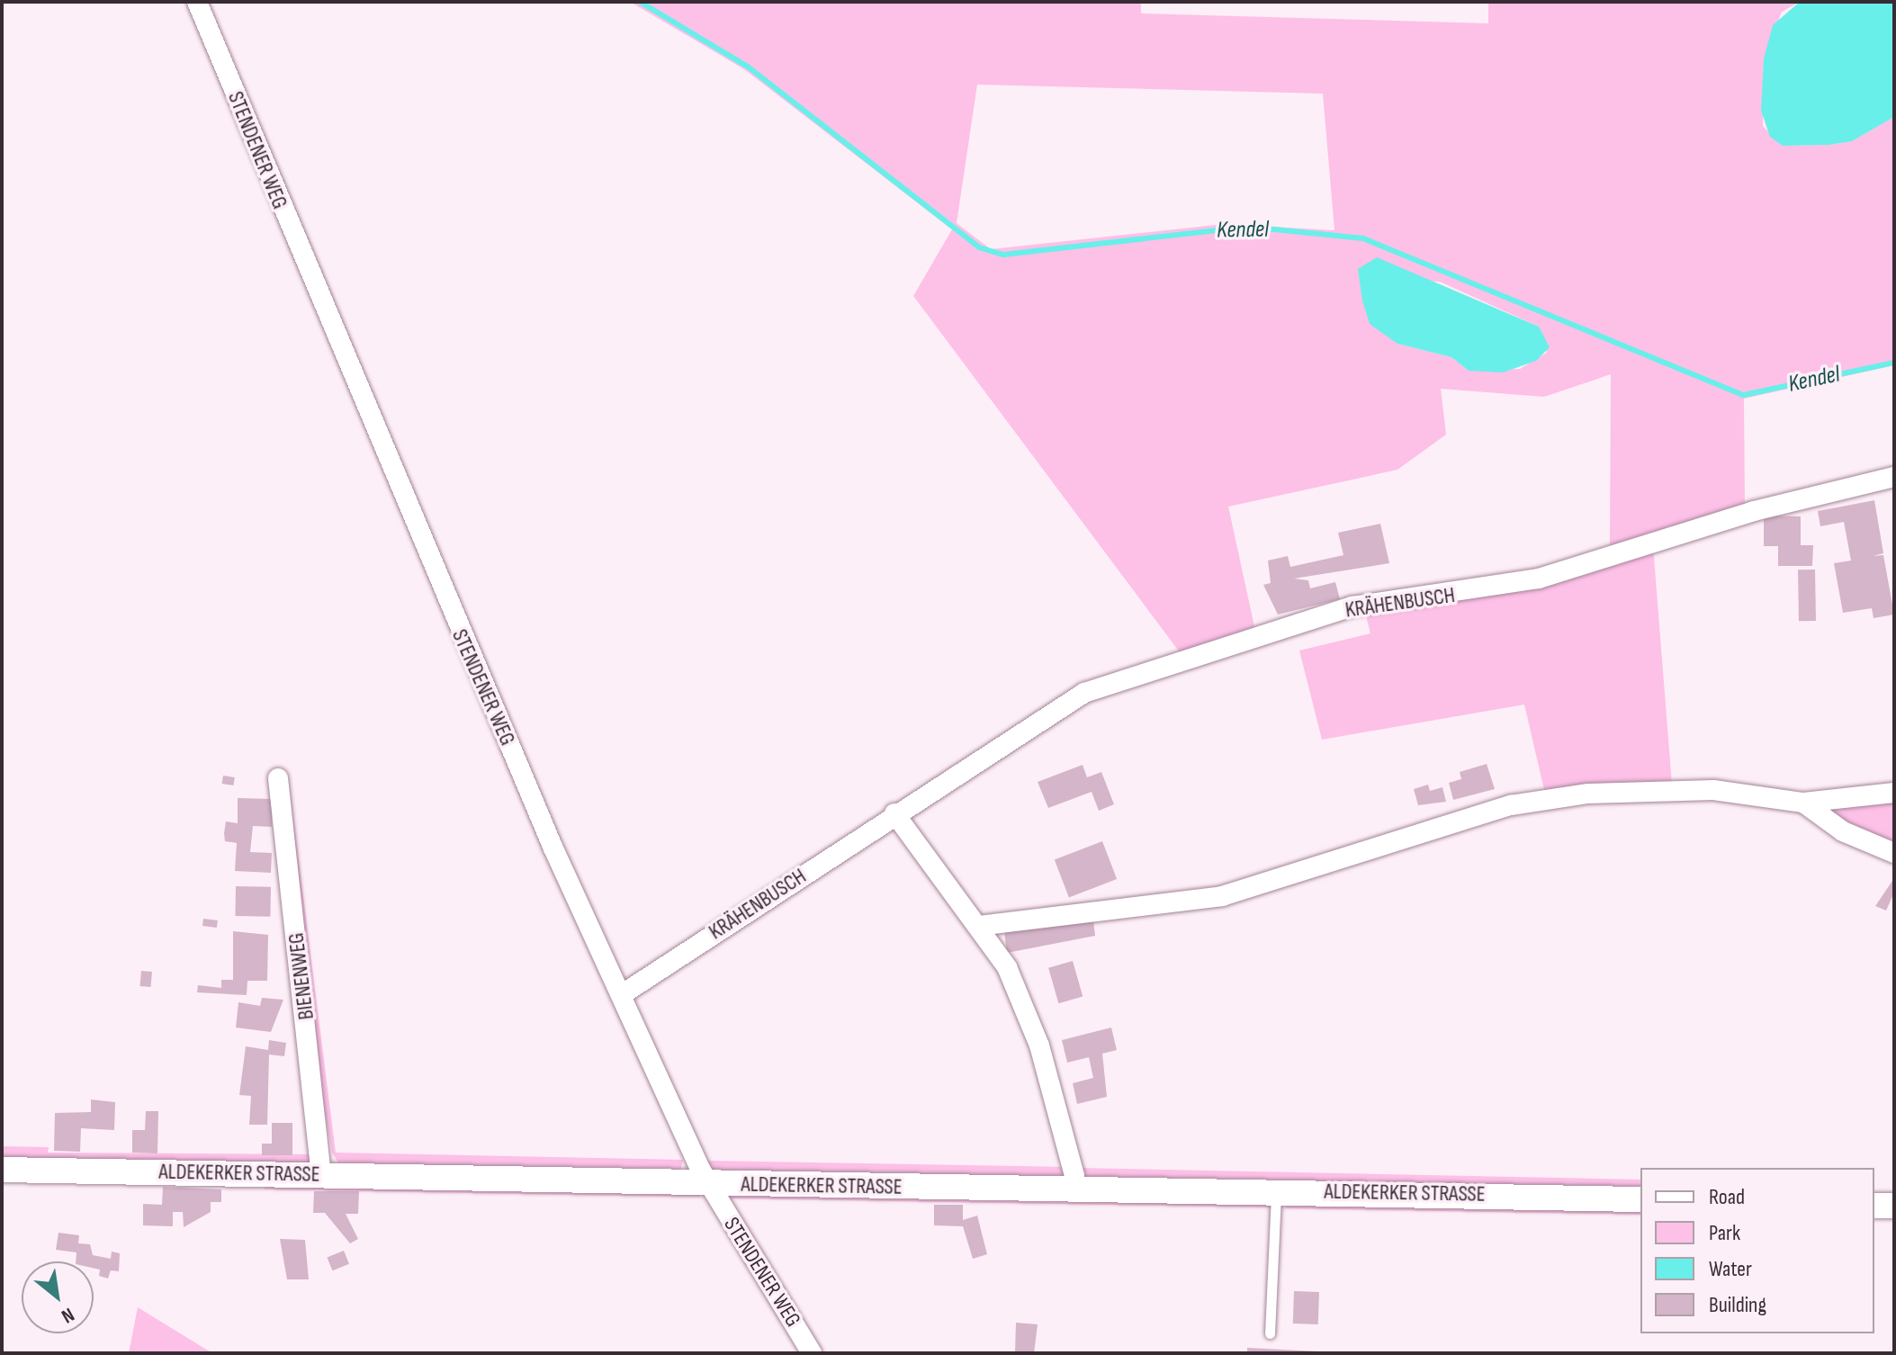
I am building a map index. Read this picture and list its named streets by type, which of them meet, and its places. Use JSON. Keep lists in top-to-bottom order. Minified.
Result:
{"streets":{"street":["STENDENER WEG","KRÄHENBUSCH","BIENENWEG","ALDEKERKER STRASSE"]},"crossings":[["STENDENER WEG","KRÄHENBUSCH"],["STENDENER WEG","ALDEKERKER STRASSE"],["BIENENWEG","ALDEKERKER STRASSE"]],"water":["Kendel"],"legend":["Road","Park","Water","Building"],"north":"bottom right"}
